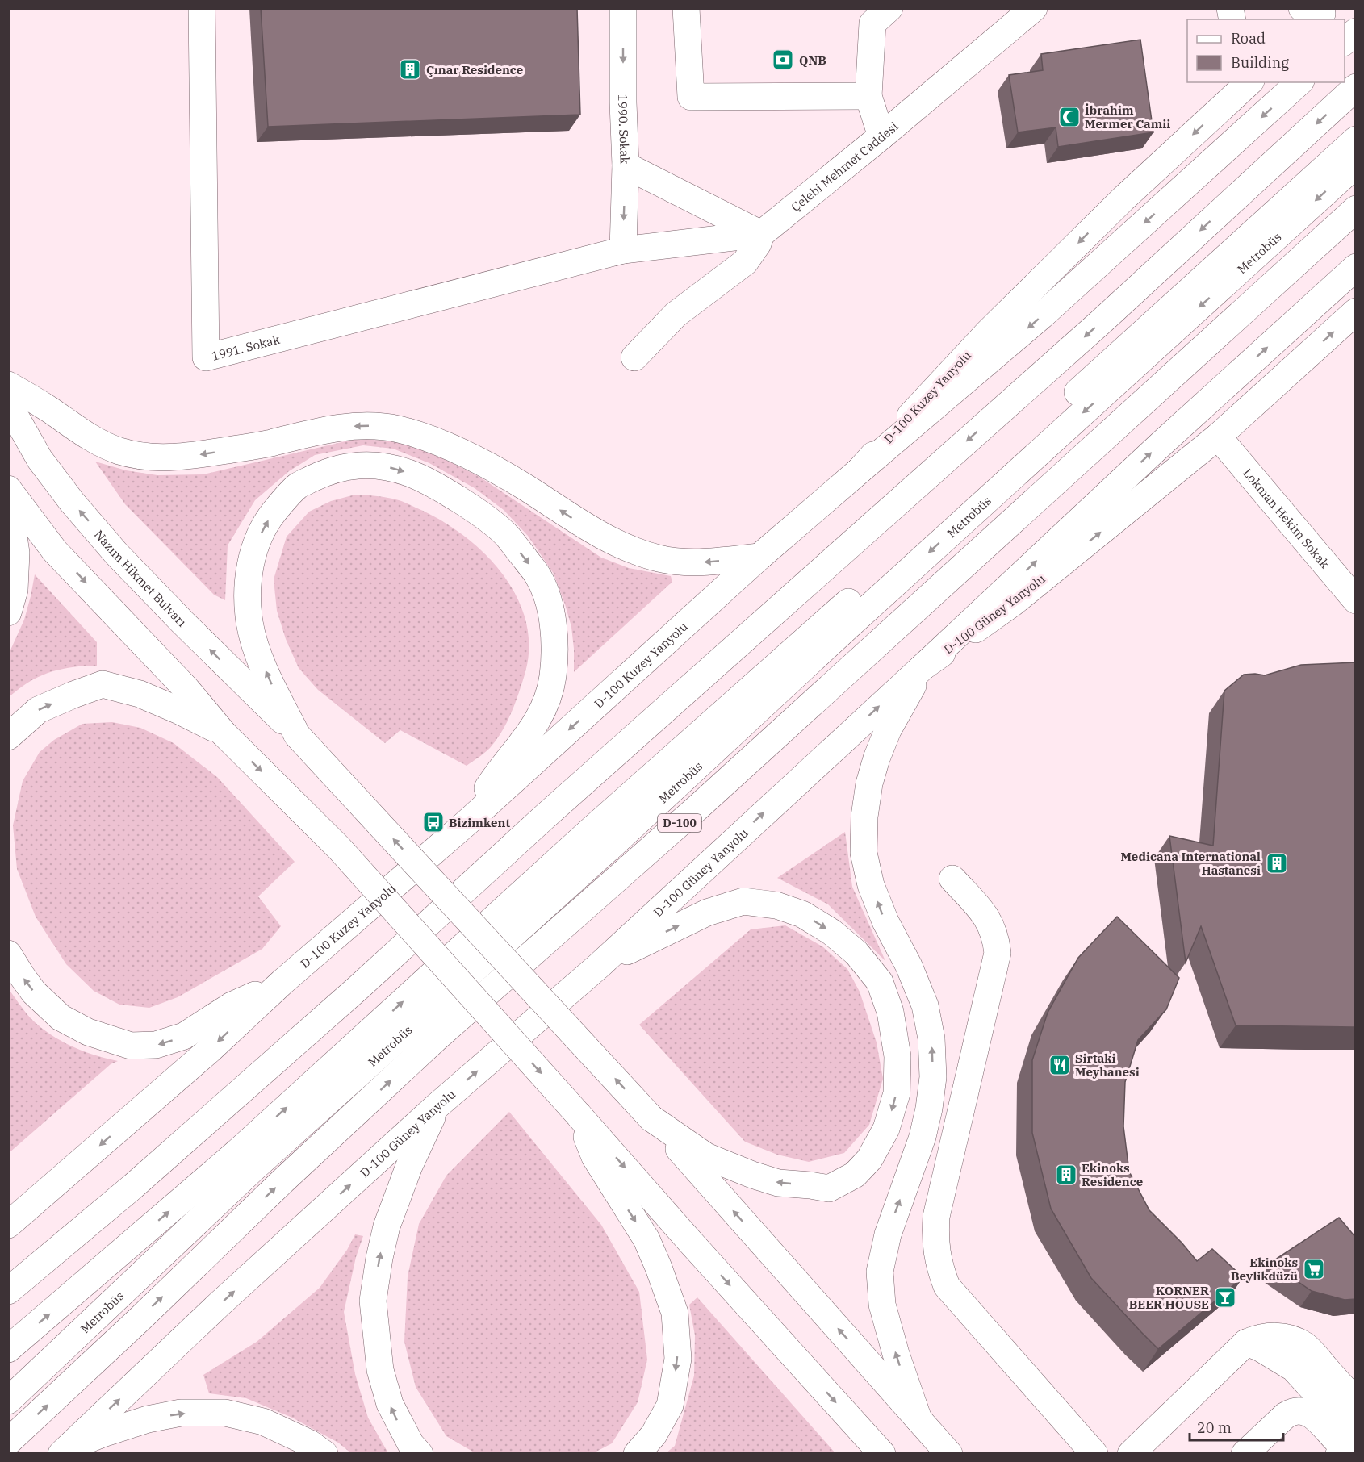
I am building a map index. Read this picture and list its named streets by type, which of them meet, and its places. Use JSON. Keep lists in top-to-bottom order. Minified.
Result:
{"streets":{"main road":["1990. Sokak","Çelebi Mehmet Caddesi","Metrobüs","1991. Sokak","D-100 Kuzey Yanyolu","Lokman Hekim Sokak","Nazım Hikmet Bulvarı","D-100 Güney Yanyolu","D-100"]},"crossings":[["1990. Sokak","1991. Sokak"],["Lokman Hekim Sokak","D-100 Güney Yanyolu"]],"one_way":["1990. Sokak"],"places":{"bank":["QNB"],"building":["Çınar Residence","Medicana International Hastanesi","Ekinoks Residence"],"mosque":["İbrahim Mermer Camii"],"bus stop":["Bizimkent"],"restaurant":["Sirtaki Meyhanesi"],"supermarket":["Ekinoks Beylikdüzü"],"bar":["KORNER BEER HOUSE"]},"legend":["Road","Building"],"scale_bar":"20 m"}
